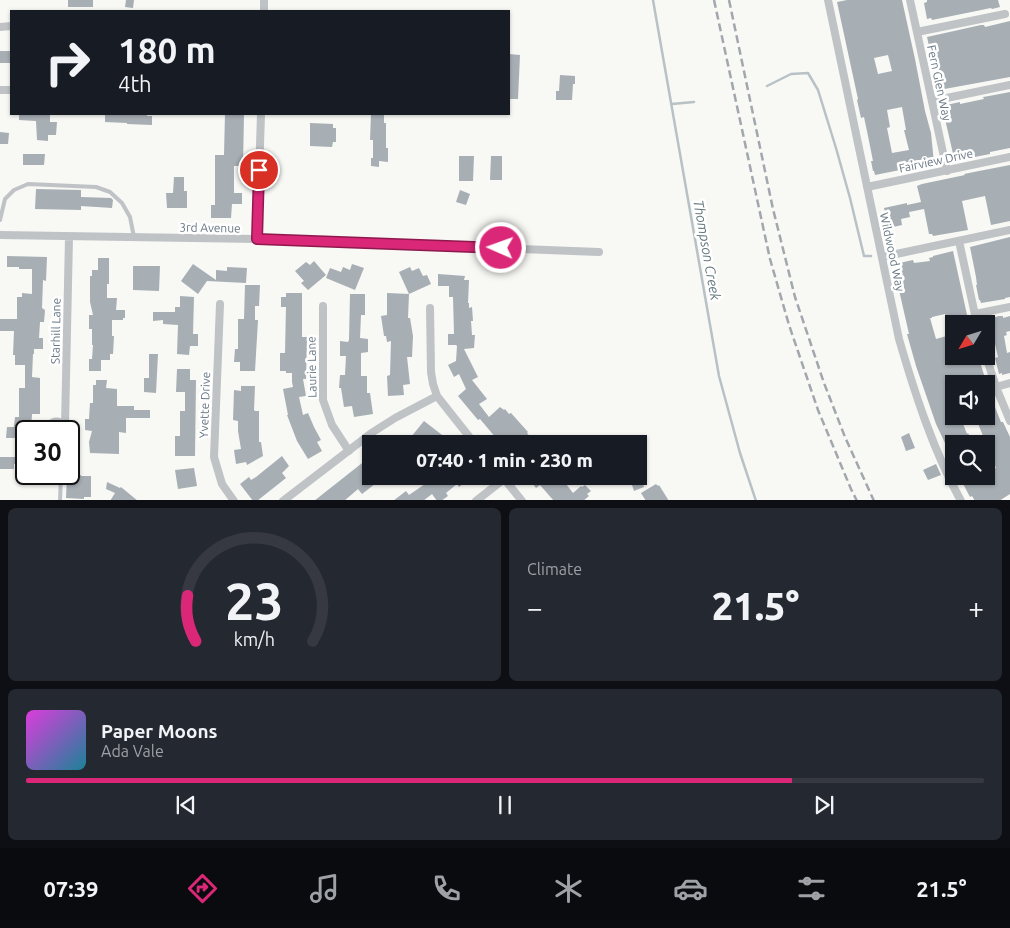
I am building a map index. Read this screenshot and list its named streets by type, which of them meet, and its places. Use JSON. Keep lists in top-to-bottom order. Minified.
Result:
{"streets":{"street":["Fern Glen Way","Fairview Drive","3rd Avenue","Wildwood Way","Starhill Lane","Laurie Lane","Yvette Drive"]},"crossings":[["Fern Glen Way","Fairview Drive"],["Fairview Drive","Wildwood Way"],["3rd Avenue","Starhill Lane"]],"water":["Thompson Creek"],"north":"bottom left","page":{"turn":["180 m","4th"],"limit":"30","trip":"07:40 · 1 min · 230 m","tile":"Climate","heat":["−","21.5°","+"],"song":["Paper Moons","Ada Vale"],"tabs":["07:39","21.5°"],"gauge":["23","km/h"]}}
